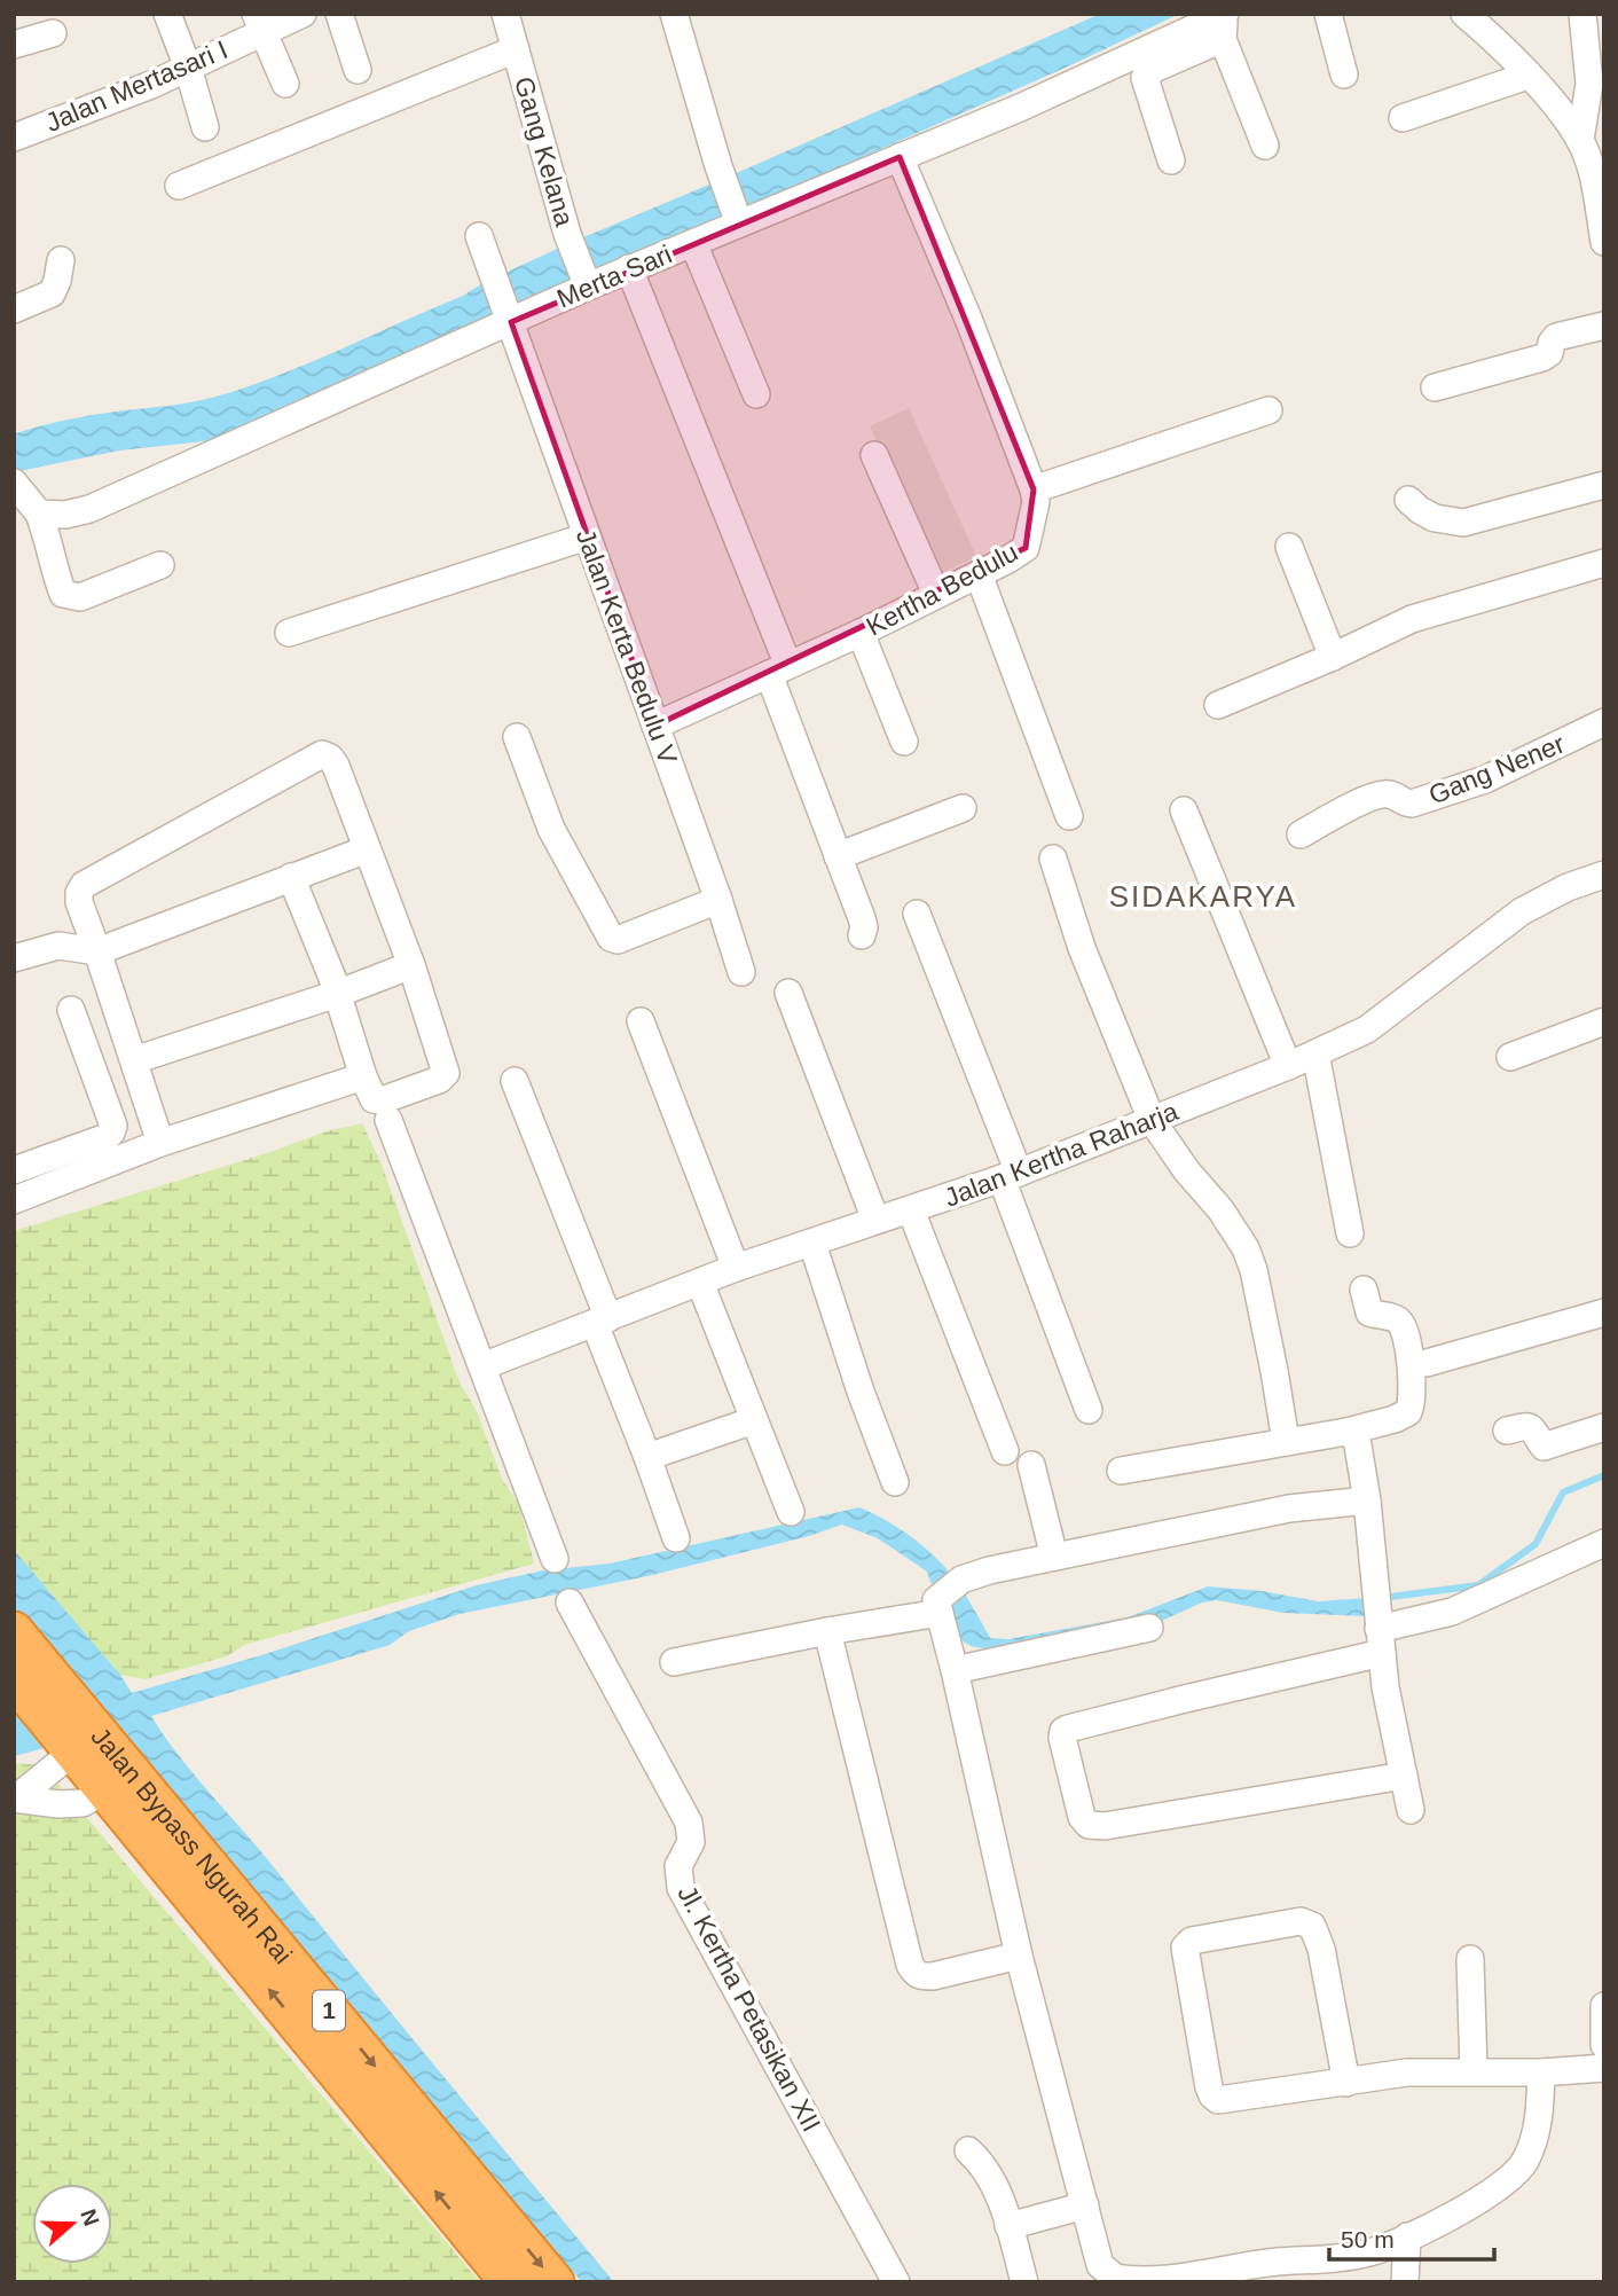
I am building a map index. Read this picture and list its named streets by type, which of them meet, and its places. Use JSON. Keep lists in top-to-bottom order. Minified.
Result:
{"streets":{"highway":["Jalan Bypass Ngurah Rai","1"],"street":["Jalan Mertasari I","Gang Kelana","Merta Sari","Kertha Bedulu","Jalan Kerta Bedulu V","Gang Nener","Jalan Kertha Raharja","Jl. Kertha Petasikan XII"]},"crossings":[["Gang Kelana","Merta Sari"],["Merta Sari","Kertha Bedulu"],["Merta Sari","Jalan Kerta Bedulu V"],["Kertha Bedulu","Jalan Kerta Bedulu V"]],"districts":["SIDAKARYA"],"scale_bar":"50 m","north":"right"}
